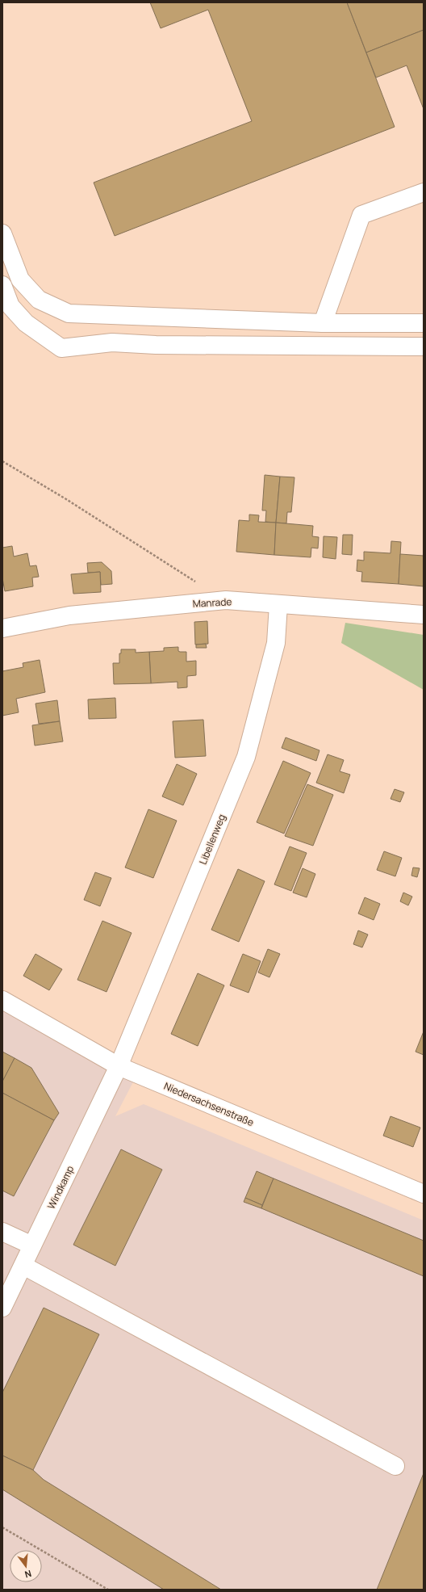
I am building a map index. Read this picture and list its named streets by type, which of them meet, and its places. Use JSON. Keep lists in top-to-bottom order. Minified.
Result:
{"streets":{"street":["Manrade","Libellenweg","Niedersachsenstraße","Windkamp"]},"crossings":[["Manrade","Libellenweg"],["Libellenweg","Niedersachsenstraße"],["Libellenweg","Windkamp"],["Niedersachsenstraße","Windkamp"]],"north":"bottom"}
